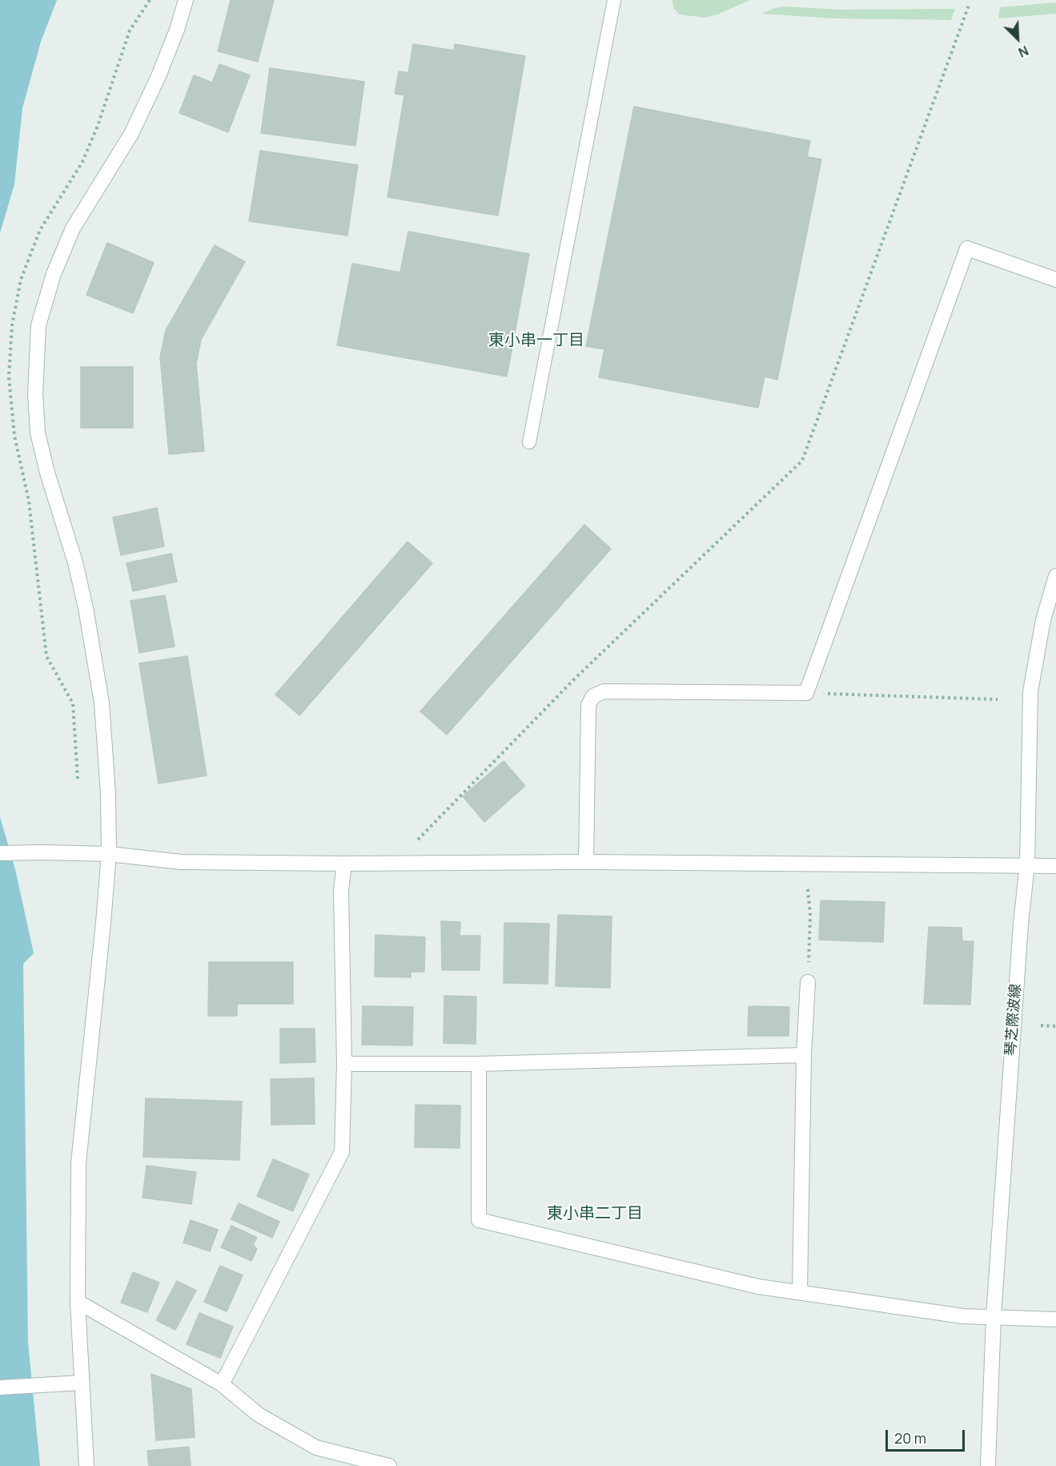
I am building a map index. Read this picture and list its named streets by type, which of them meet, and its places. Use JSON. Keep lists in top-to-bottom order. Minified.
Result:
{"streets":{"street":["琴芝際波線"]},"districts":["東小串一丁目","東小串二丁目"],"scale_bar":"20 m","north":"bottom right"}
